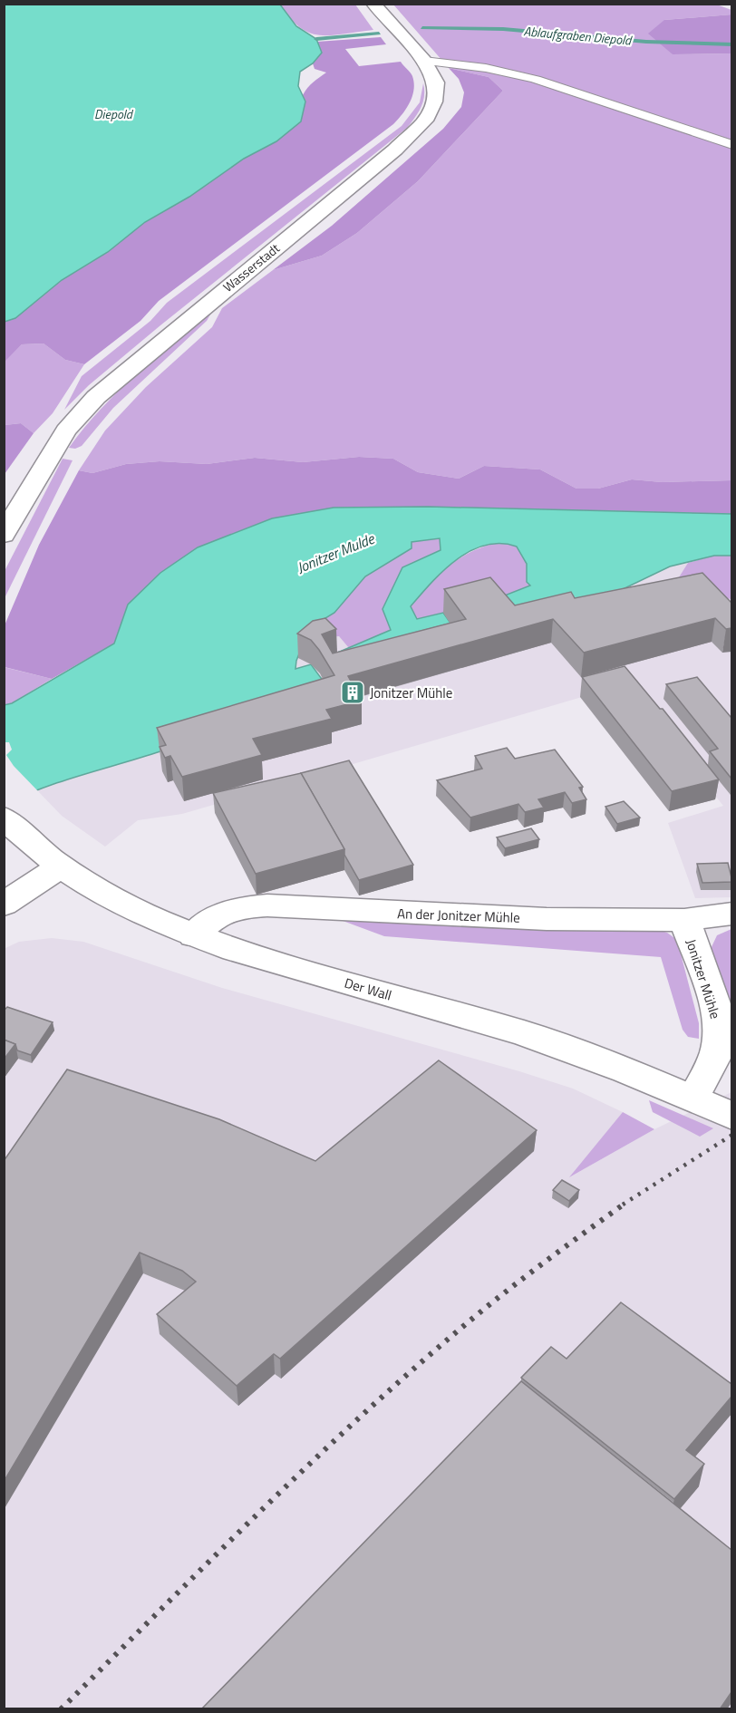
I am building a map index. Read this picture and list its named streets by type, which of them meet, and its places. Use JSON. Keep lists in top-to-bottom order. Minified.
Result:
{"streets":{"main road":["Wasserstadt","An der Jonitzer Mühle","Jonitzer Mühle","Der Wall"]},"crossings":[["An der Jonitzer Mühle","Jonitzer Mühle"],["An der Jonitzer Mühle","Der Wall"],["Jonitzer Mühle","Der Wall"]],"water":["Ablaufgraben Diepold","Diepold","Jonitzer Mulde"],"places":{"building":["Jonitzer Mühle"]}}
